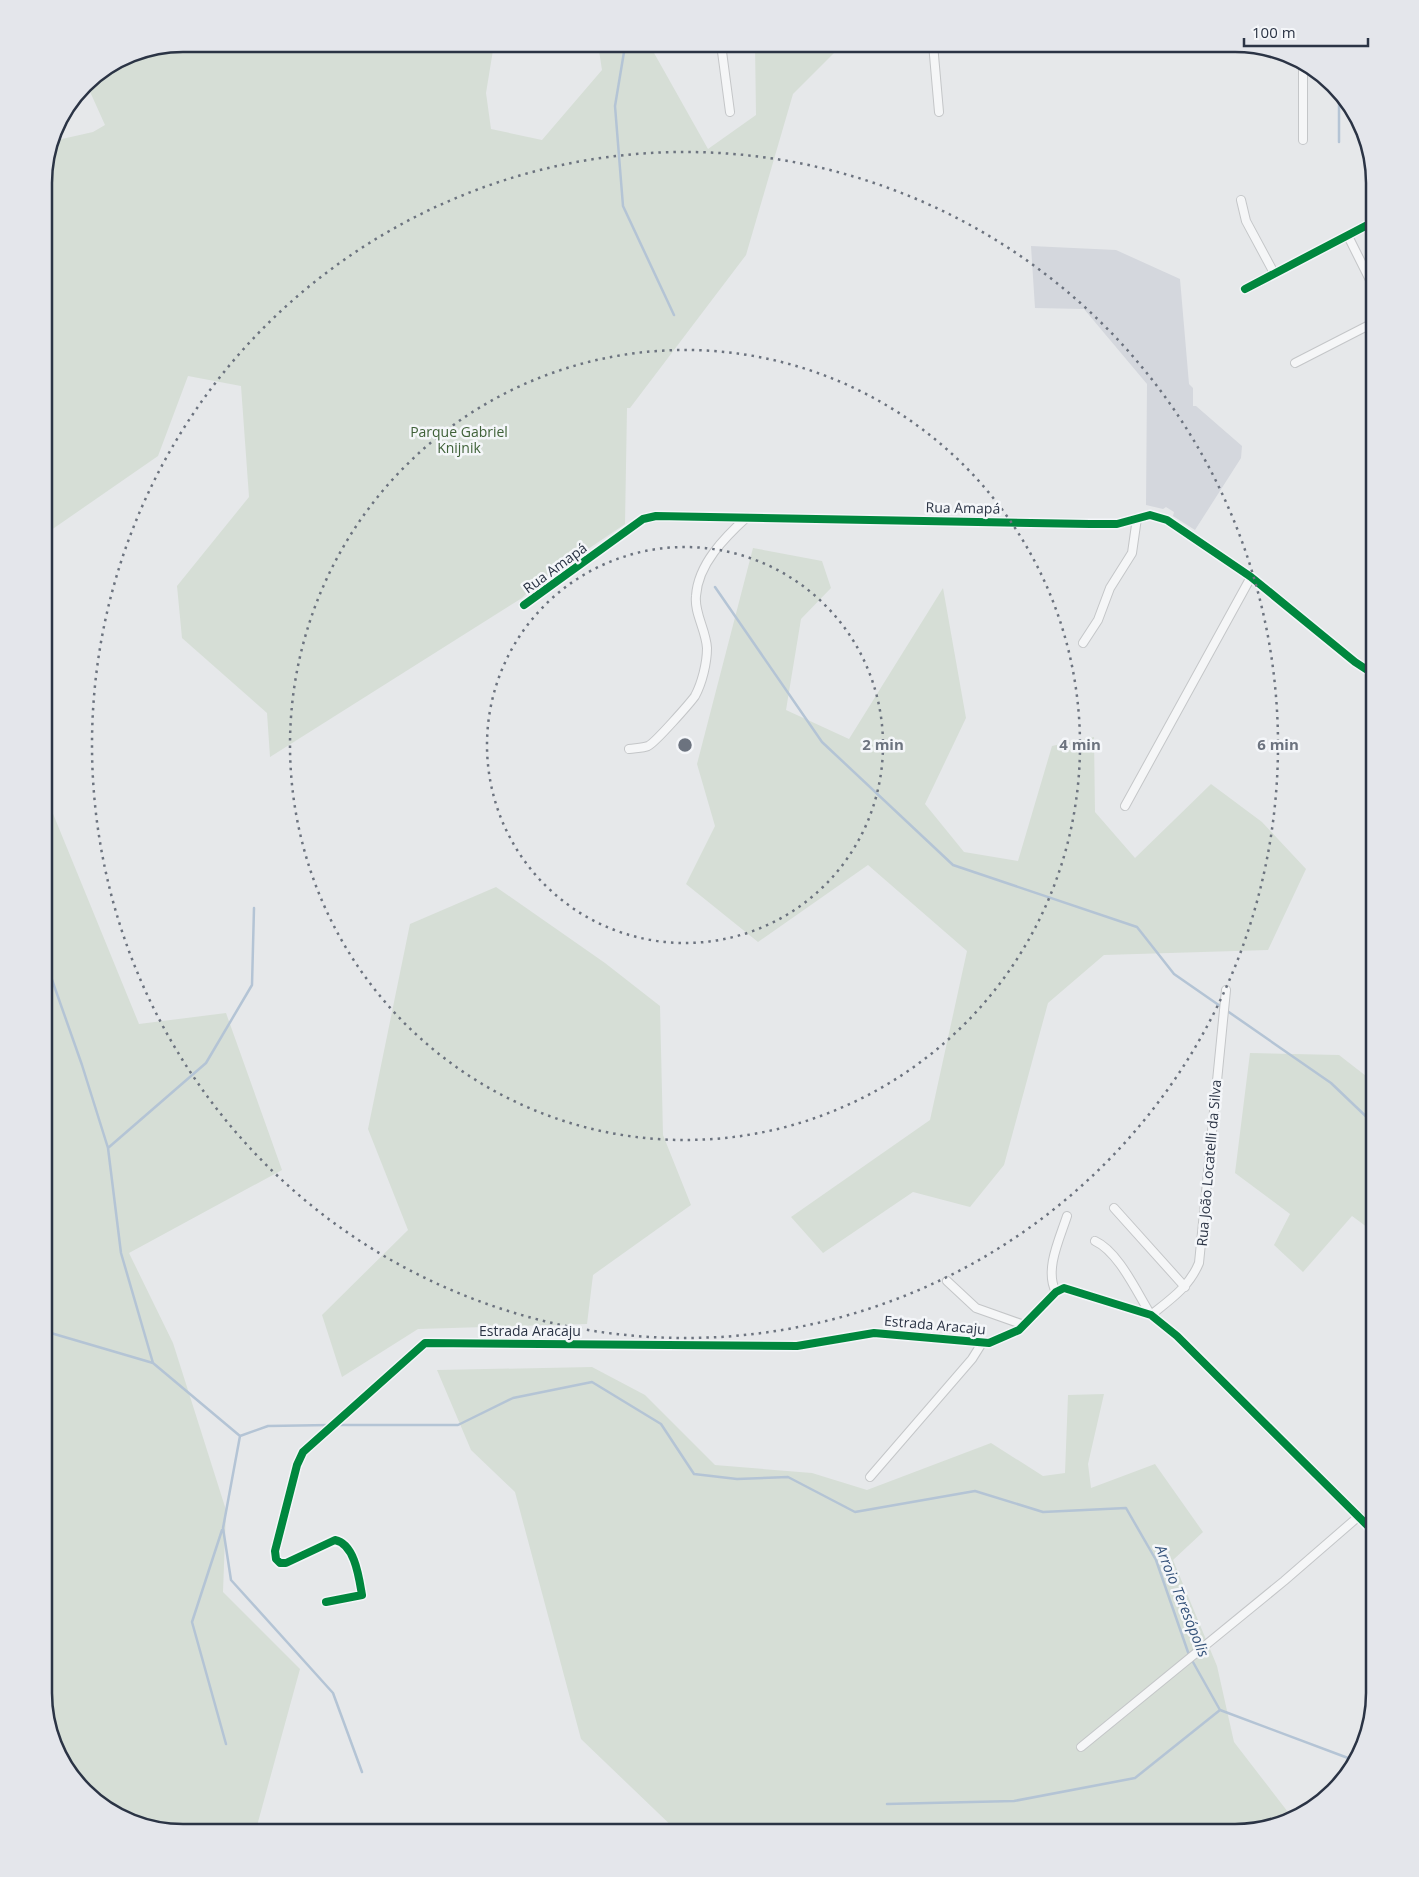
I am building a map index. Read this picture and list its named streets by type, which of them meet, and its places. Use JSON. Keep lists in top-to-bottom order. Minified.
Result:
{"streets":{"street":["Rua Amapá","Rua João Locatelli da Silva","Estrada Aracaju"]},"water":["Arroio Teresópolis"],"parks":["Parque Gabriel Knijnik"],"scale_bar":"100 m","rings":["2 min","4 min","6 min"]}
